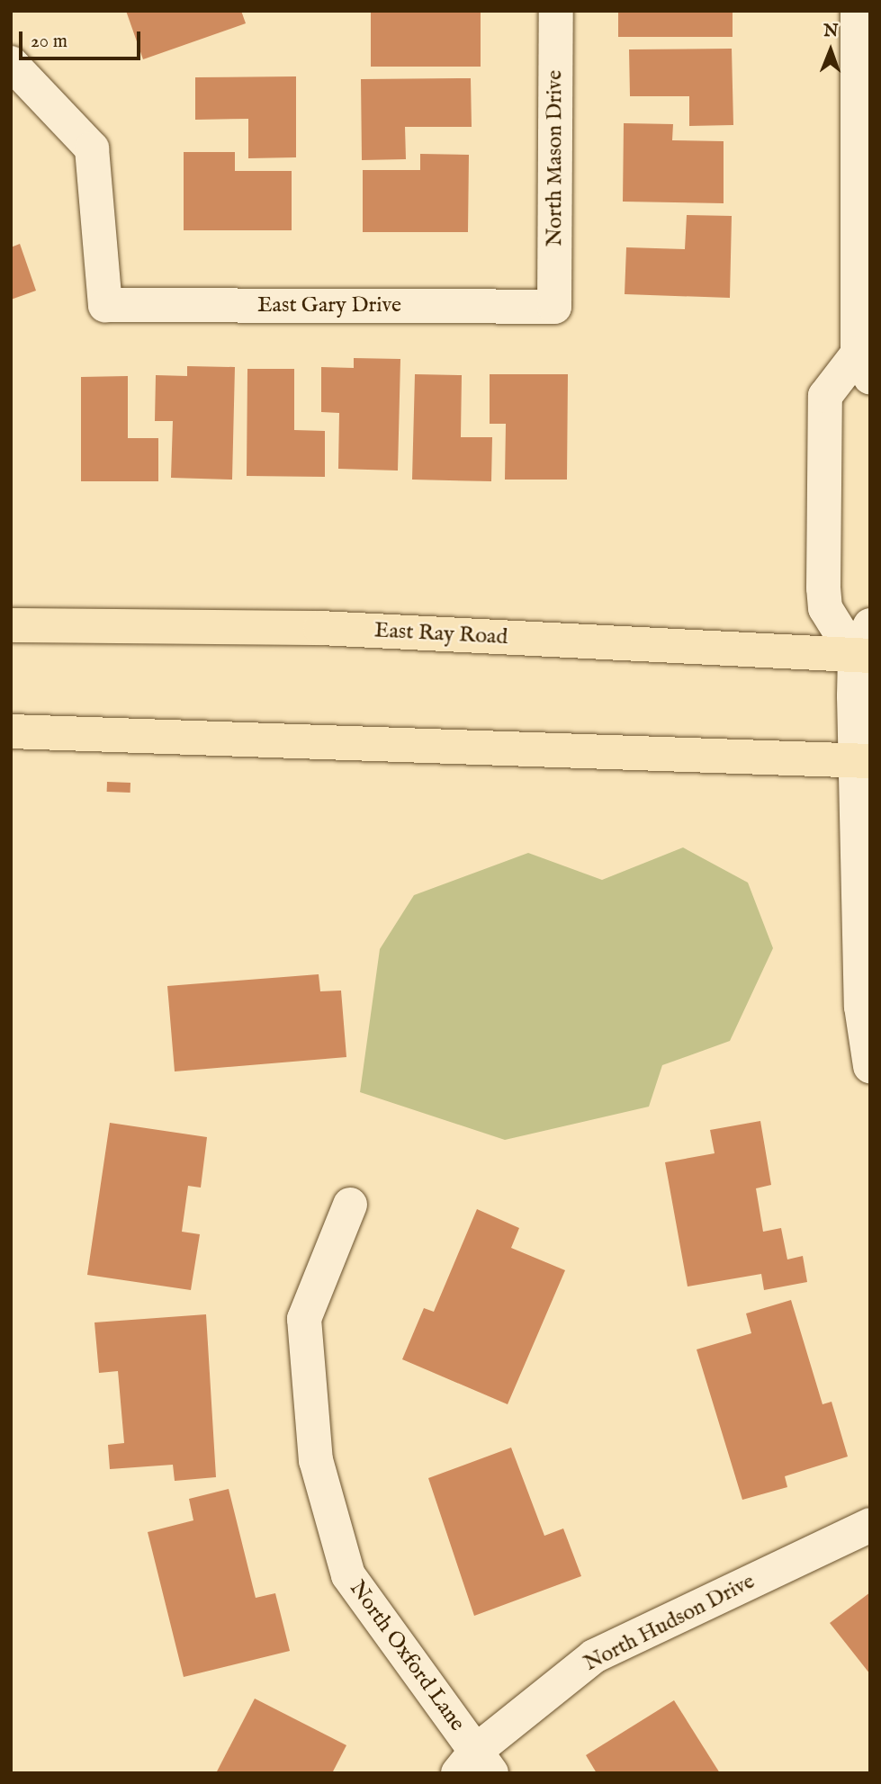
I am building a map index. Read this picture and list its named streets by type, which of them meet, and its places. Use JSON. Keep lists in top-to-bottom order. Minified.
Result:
{"streets":{"main road":["East Ray Road"],"street":["North Mason Drive","East Gary Drive","North Hudson Drive","North Oxford Lane"]},"crossings":[["North Mason Drive","East Gary Drive"],["North Hudson Drive","North Oxford Lane"]],"scale_bar":"20 m","north":"top"}
